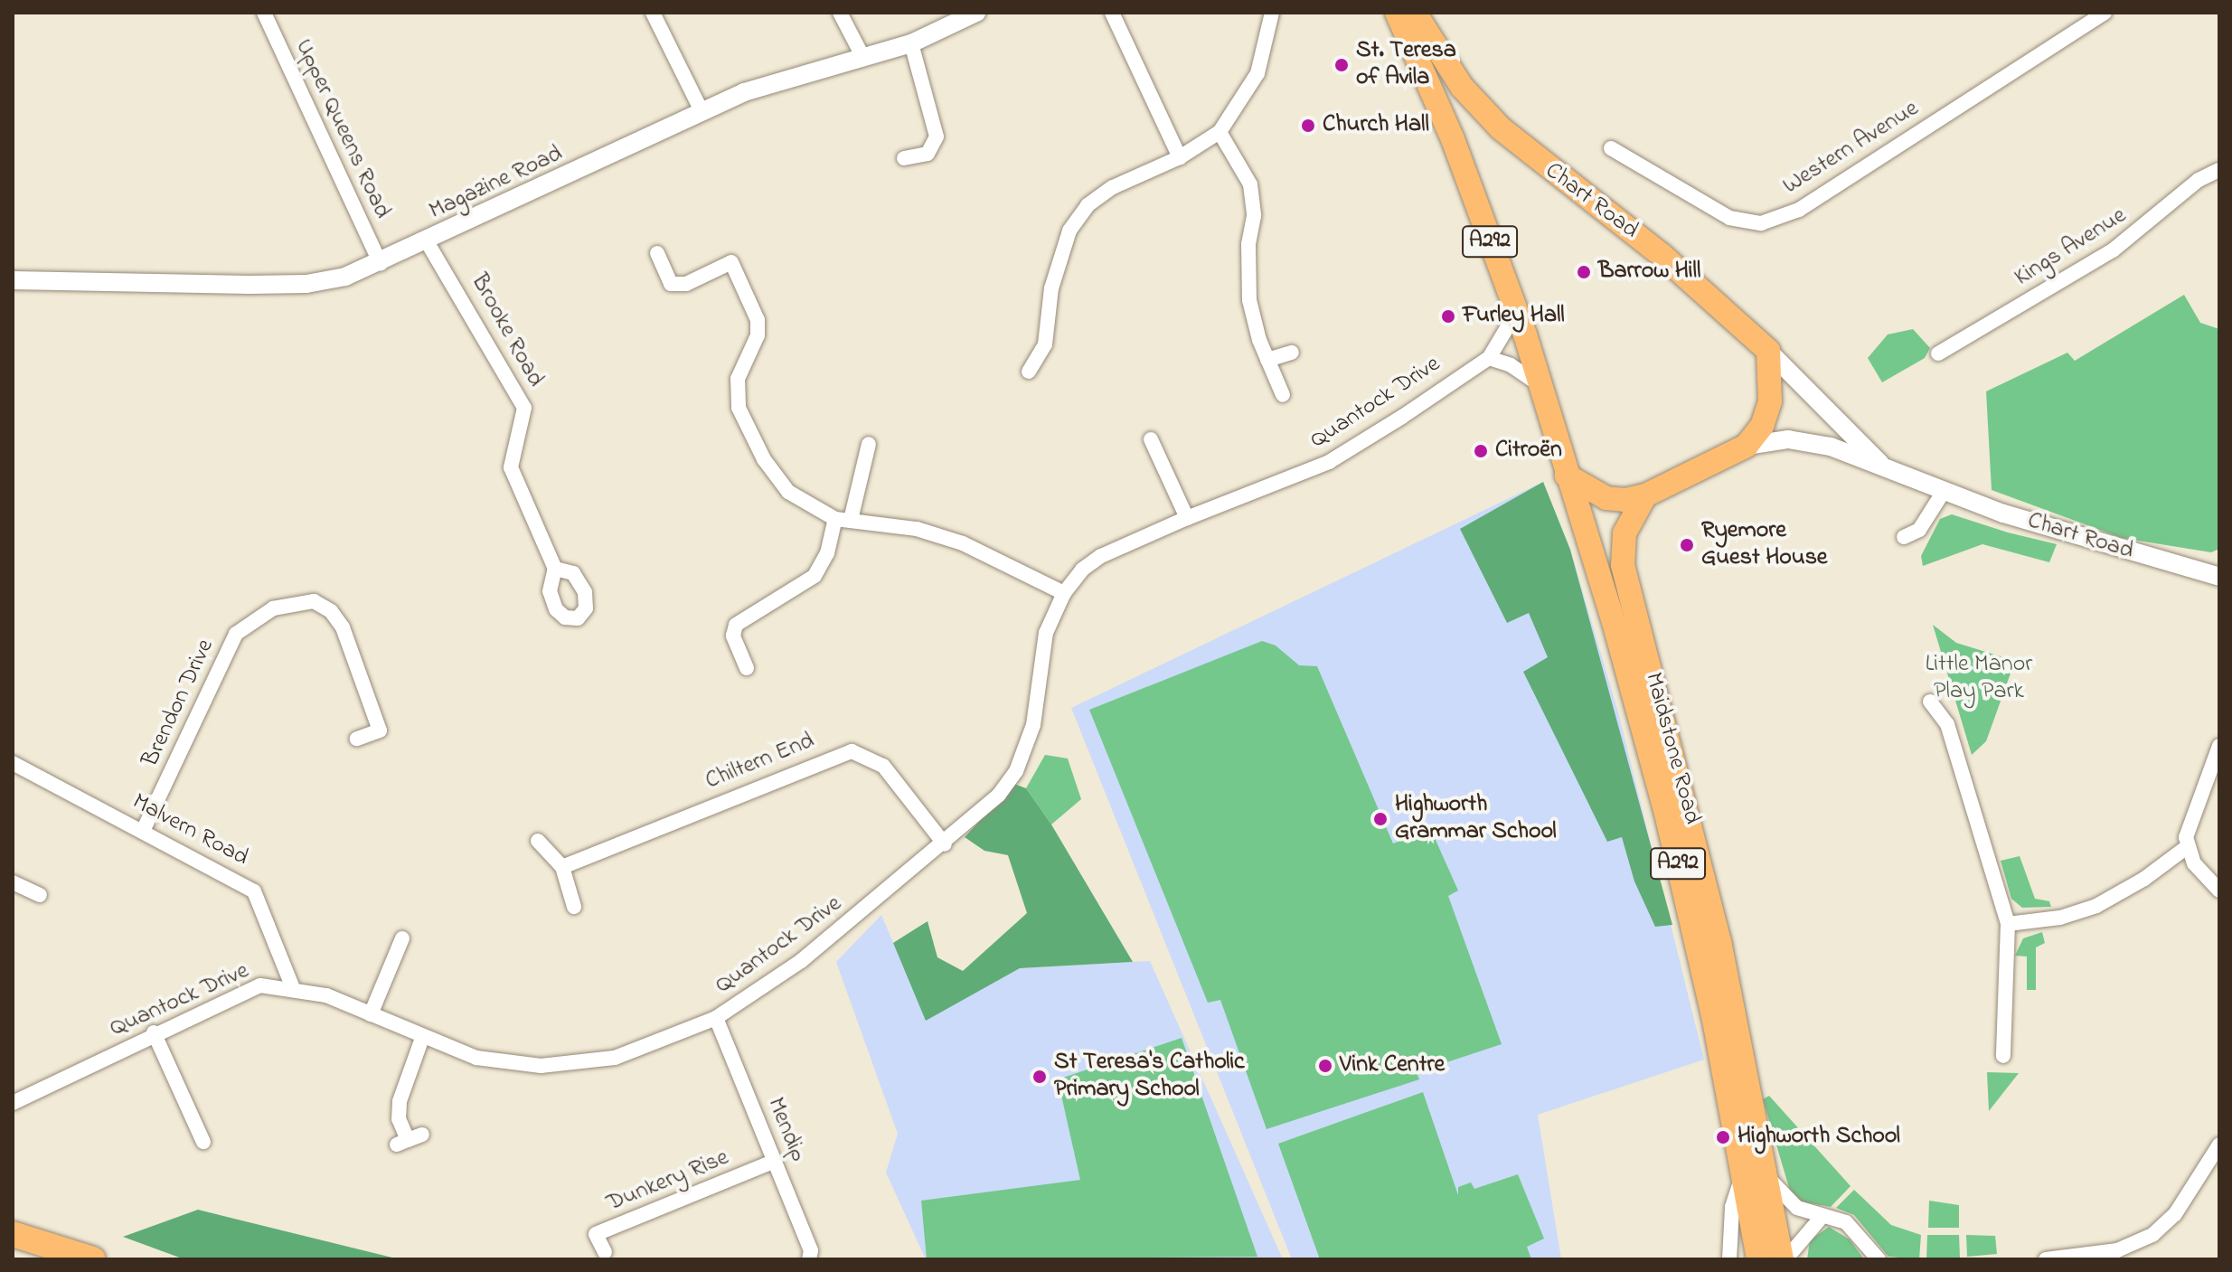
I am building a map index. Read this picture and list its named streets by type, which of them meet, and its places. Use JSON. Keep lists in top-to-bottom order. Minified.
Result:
{"streets":{"main road":["Chart Road","A292","Maidstone Road"],"street":["Upper Queens Road","Western Avenue","Magazine Road","Kings Avenue","Brooke Road","Quantock Drive","Brendon Drive","Chiltern End","Malvern Road","Mendip","Dunkery Rise"]},"crossings":[["Upper Queens Road","Magazine Road"],["Magazine Road","Brooke Road"],["Quantock Drive","Maidstone Road"],["Quantock Drive","Chiltern End"],["Quantock Drive","Malvern Road"],["Quantock Drive","Mendip"],["Brendon Drive","Malvern Road"],["Mendip","Dunkery Rise"]],"parks":["Little Manor Play Park"],"places":["St. Teresa of Avila","Church Hall","Barrow Hill","Furley Hall","Citroën","Ryemore Guest House","Highworth Grammar School","Vink Centre","St Teresa's Catholic Primary School","Highworth School"]}
